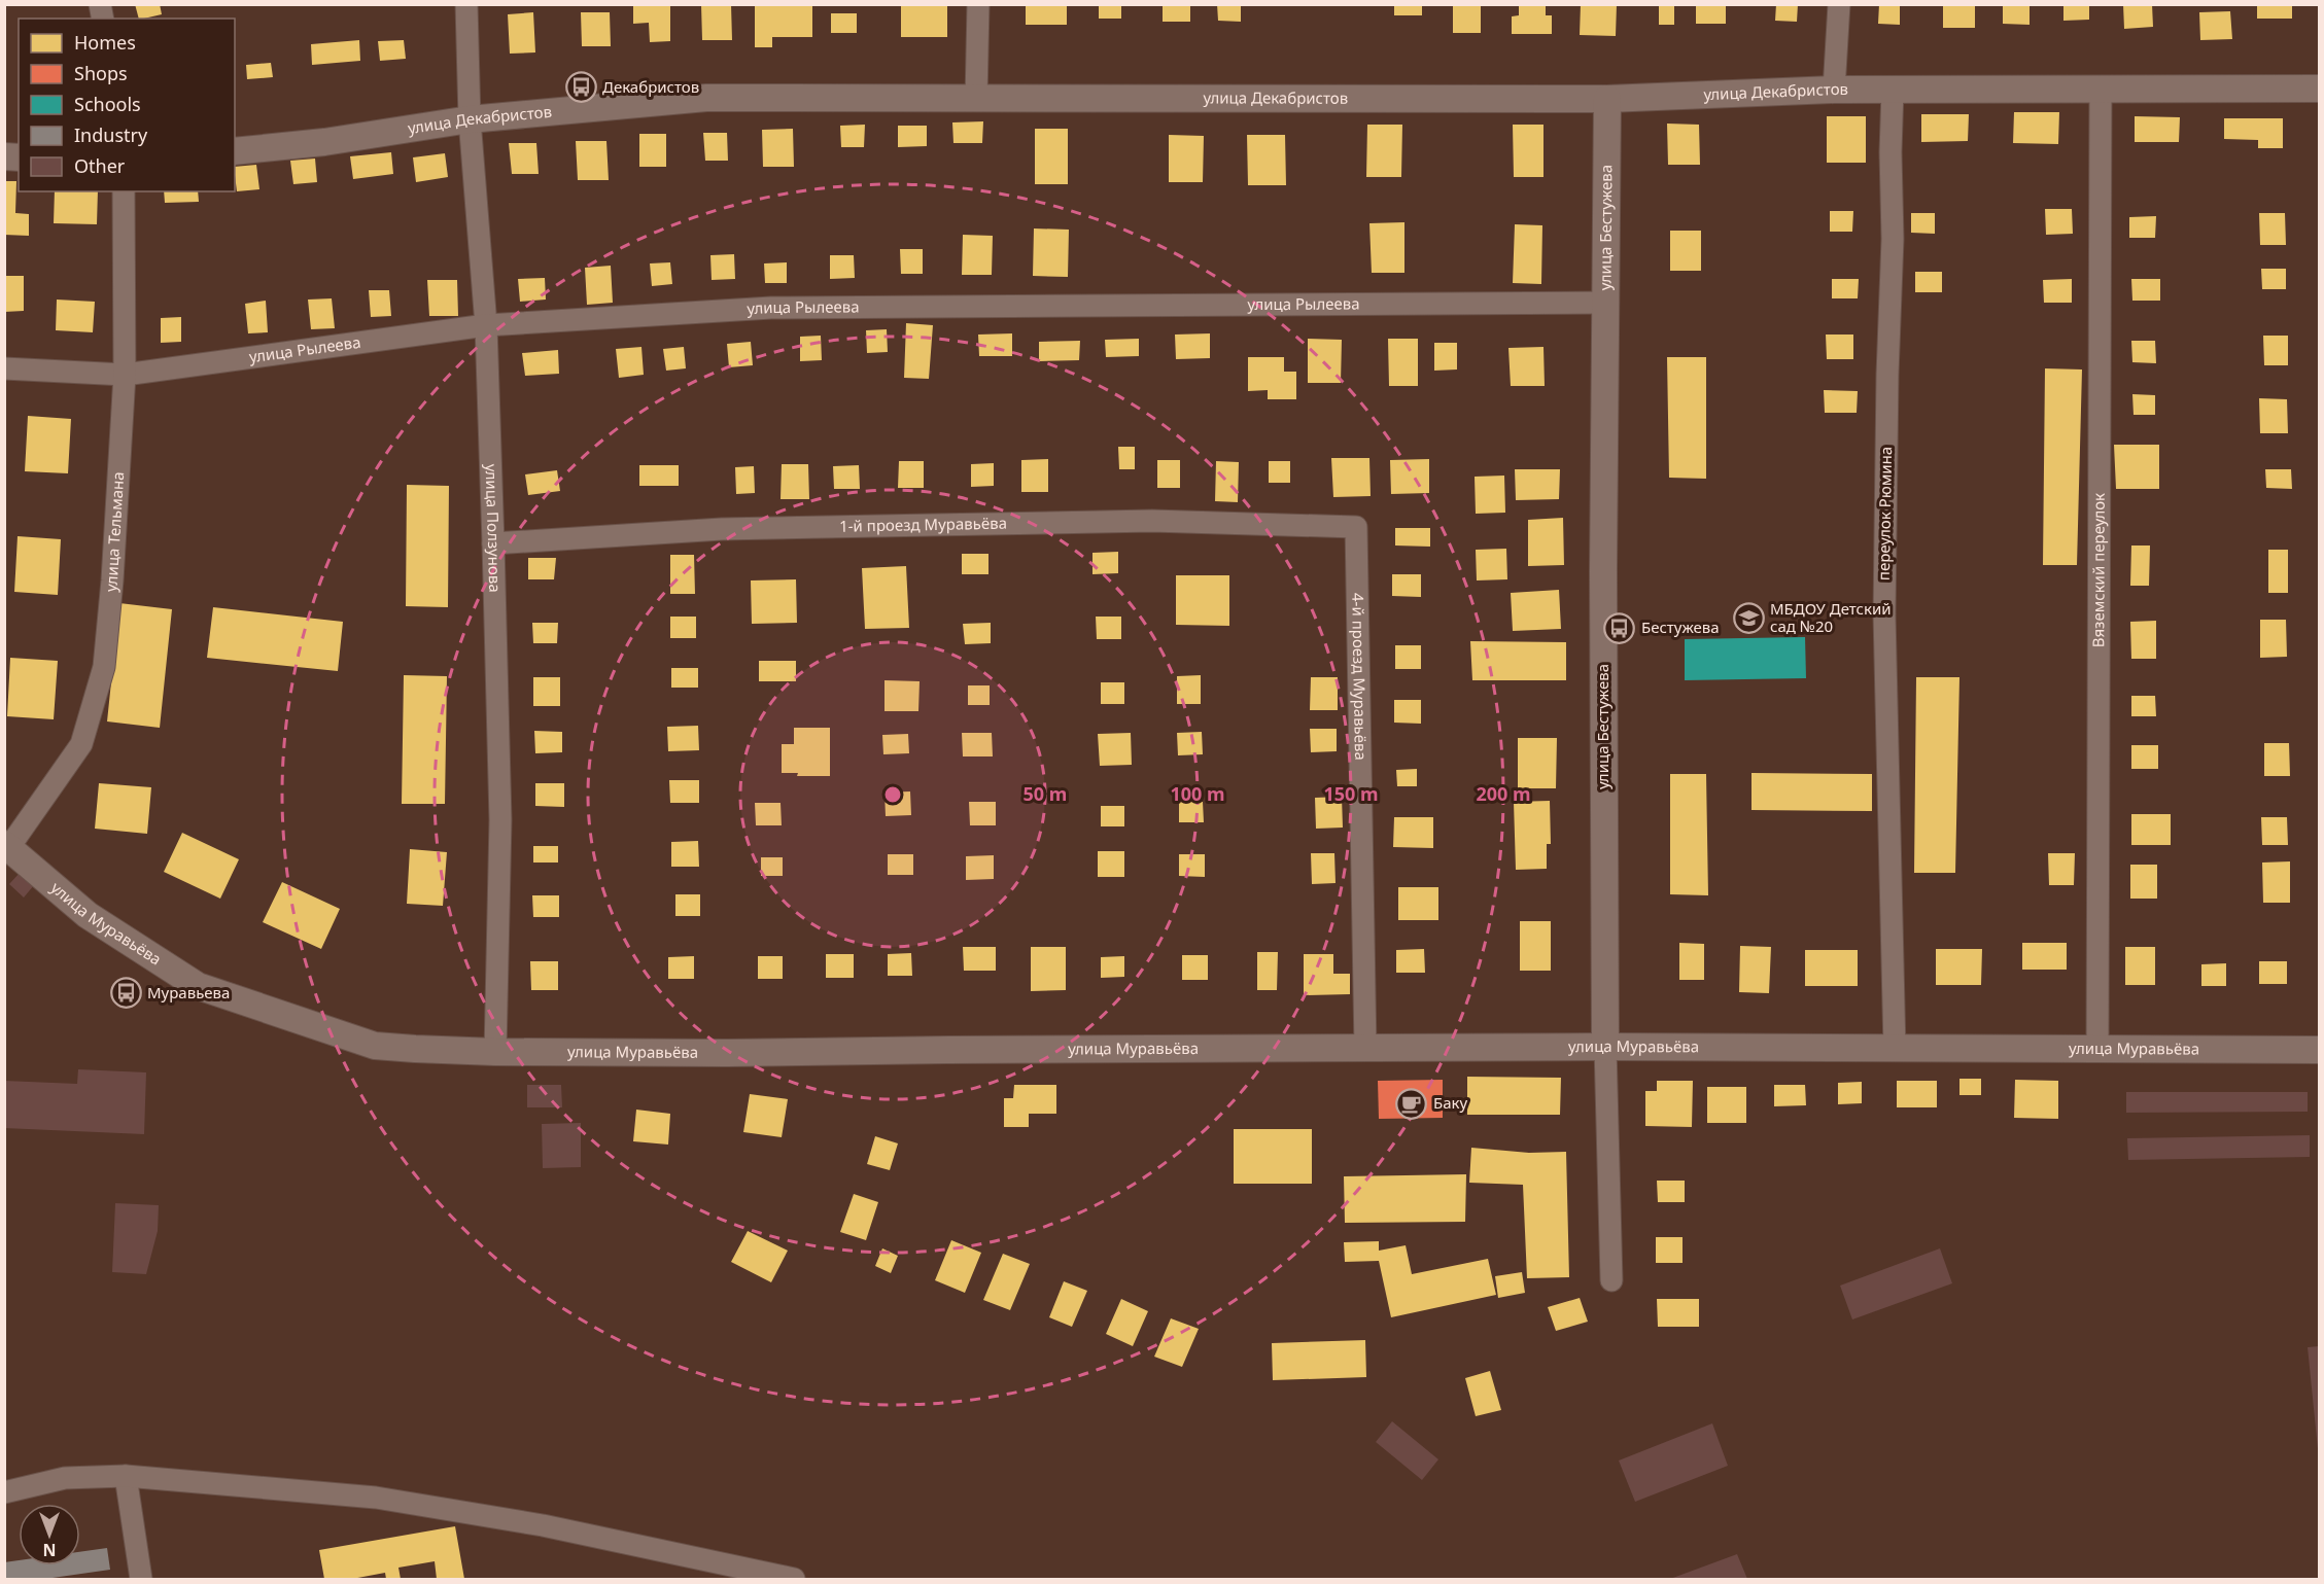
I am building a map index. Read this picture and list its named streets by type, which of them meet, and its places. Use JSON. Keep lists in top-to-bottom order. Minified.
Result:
{"streets":{"street":["улица Декабристов","улица Бестужева","улица Рылеева","переулок Рюмина","1-й проезд Муравьёва","улица Ползунова","улица Тельмана","Вяземский переулок","4-й проезд Муравьёва","улица Муравьёва"]},"crossings":[["улица Декабристов","улица Бестужева"],["улица Декабристов","переулок Рюмина"],["улица Декабристов","улица Ползунова"],["улица Декабристов","Вяземский переулок"],["улица Бестужева","улица Рылеева"],["улица Бестужева","улица Муравьёва"],["улица Рылеева","улица Ползунова"],["улица Рылеева","улица Тельмана"],["переулок Рюмина","улица Муравьёва"],["1-й проезд Муравьёва","улица Ползунова"],["1-й проезд Муравьёва","4-й проезд Муравьёва"],["улица Ползунова","улица Муравьёва"],["улица Тельмана","улица Муравьёва"],["Вяземский переулок","улица Муравьёва"],["4-й проезд Муравьёва","улица Муравьёва"]],"places":{"bus stop":["Декабристов","Бестужева","Муравьева"],"school or university":["МБДОУ Детский сад №20"],"cafe":["Баку"]},"legend":["Homes","Shops","Schools","Industry","Other"],"north":"bottom","rings":["50 m","100 m","150 m","200 m"]}
